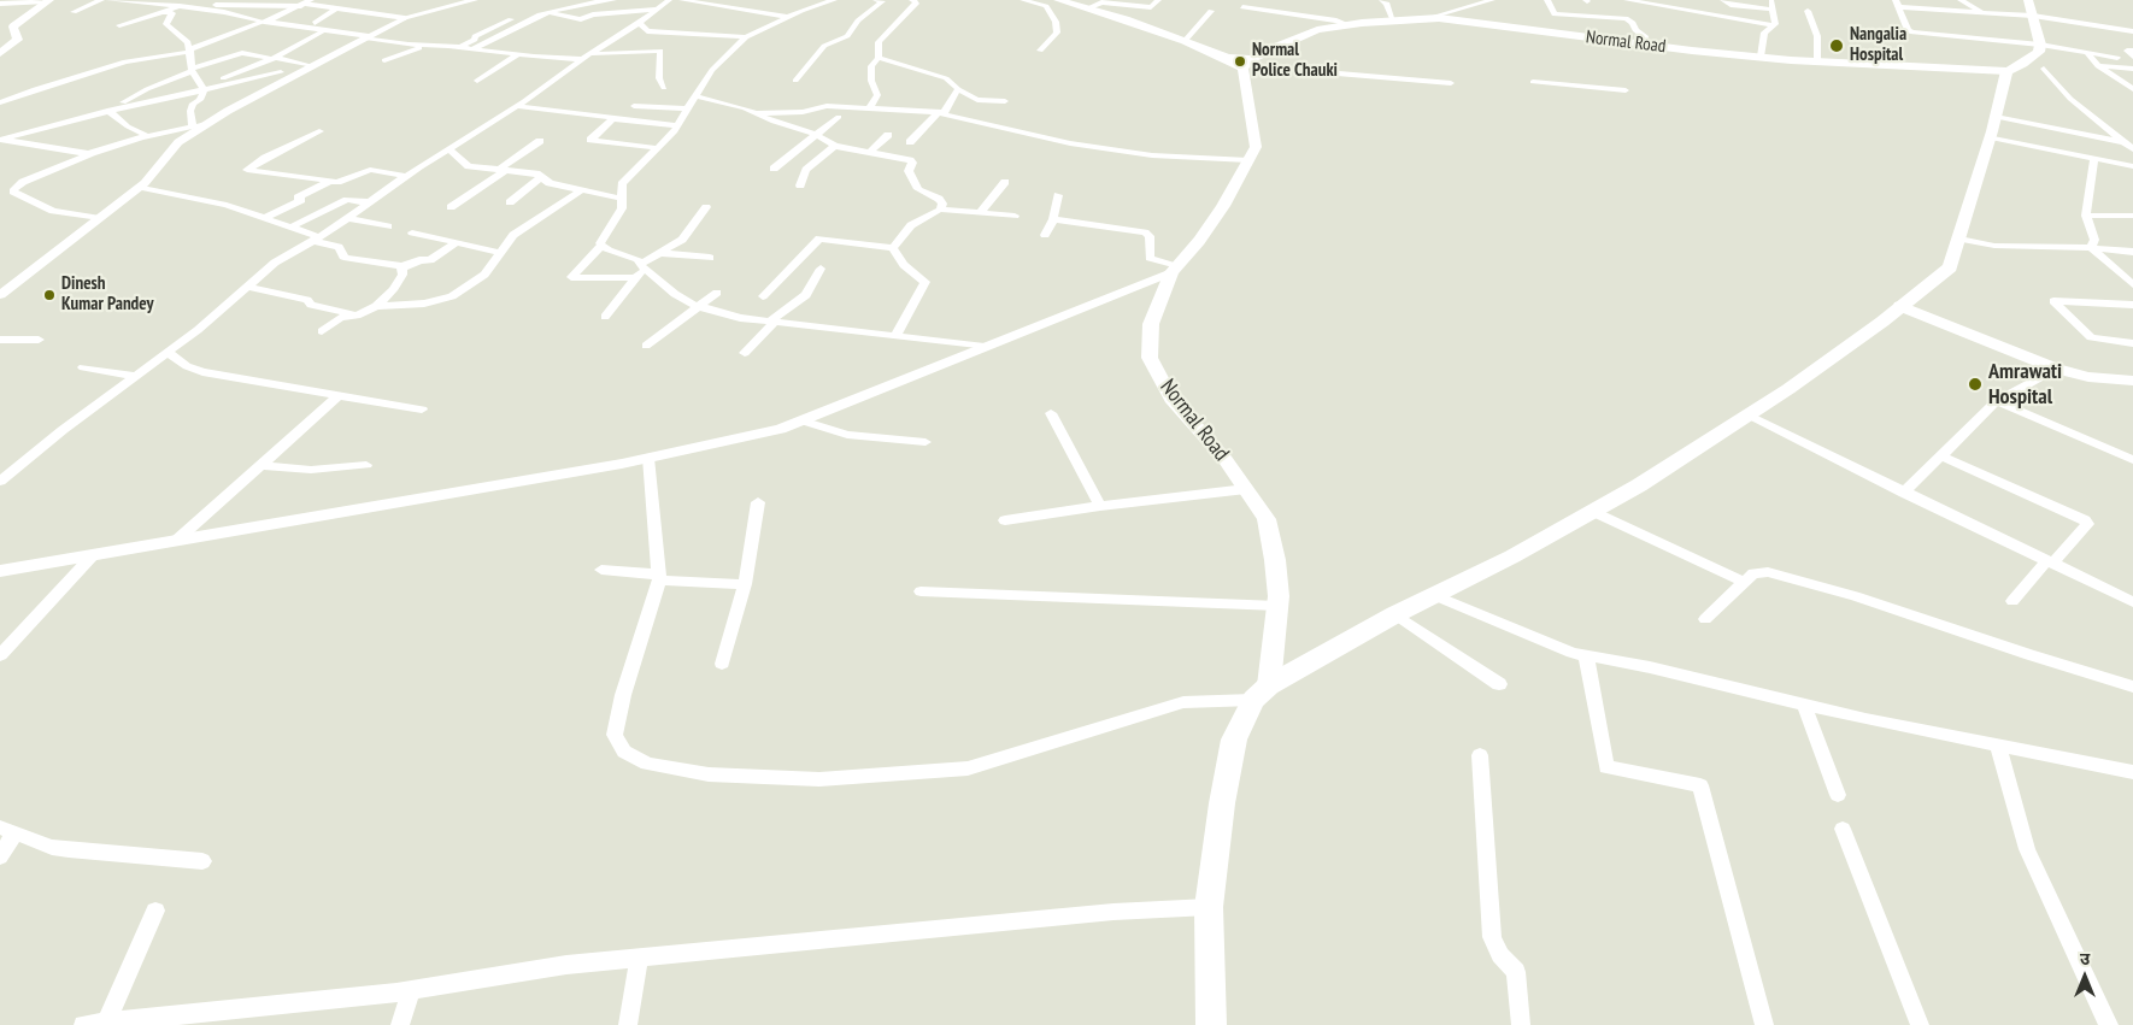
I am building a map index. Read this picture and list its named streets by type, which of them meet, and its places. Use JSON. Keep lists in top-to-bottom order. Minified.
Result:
{"streets":{"main road":["Normal Road"]},"places":["Nangalia Hospital","Normal Police Chauki","Dinesh Kumar Pandey","Amrawati Hospital"],"north":"top"}
